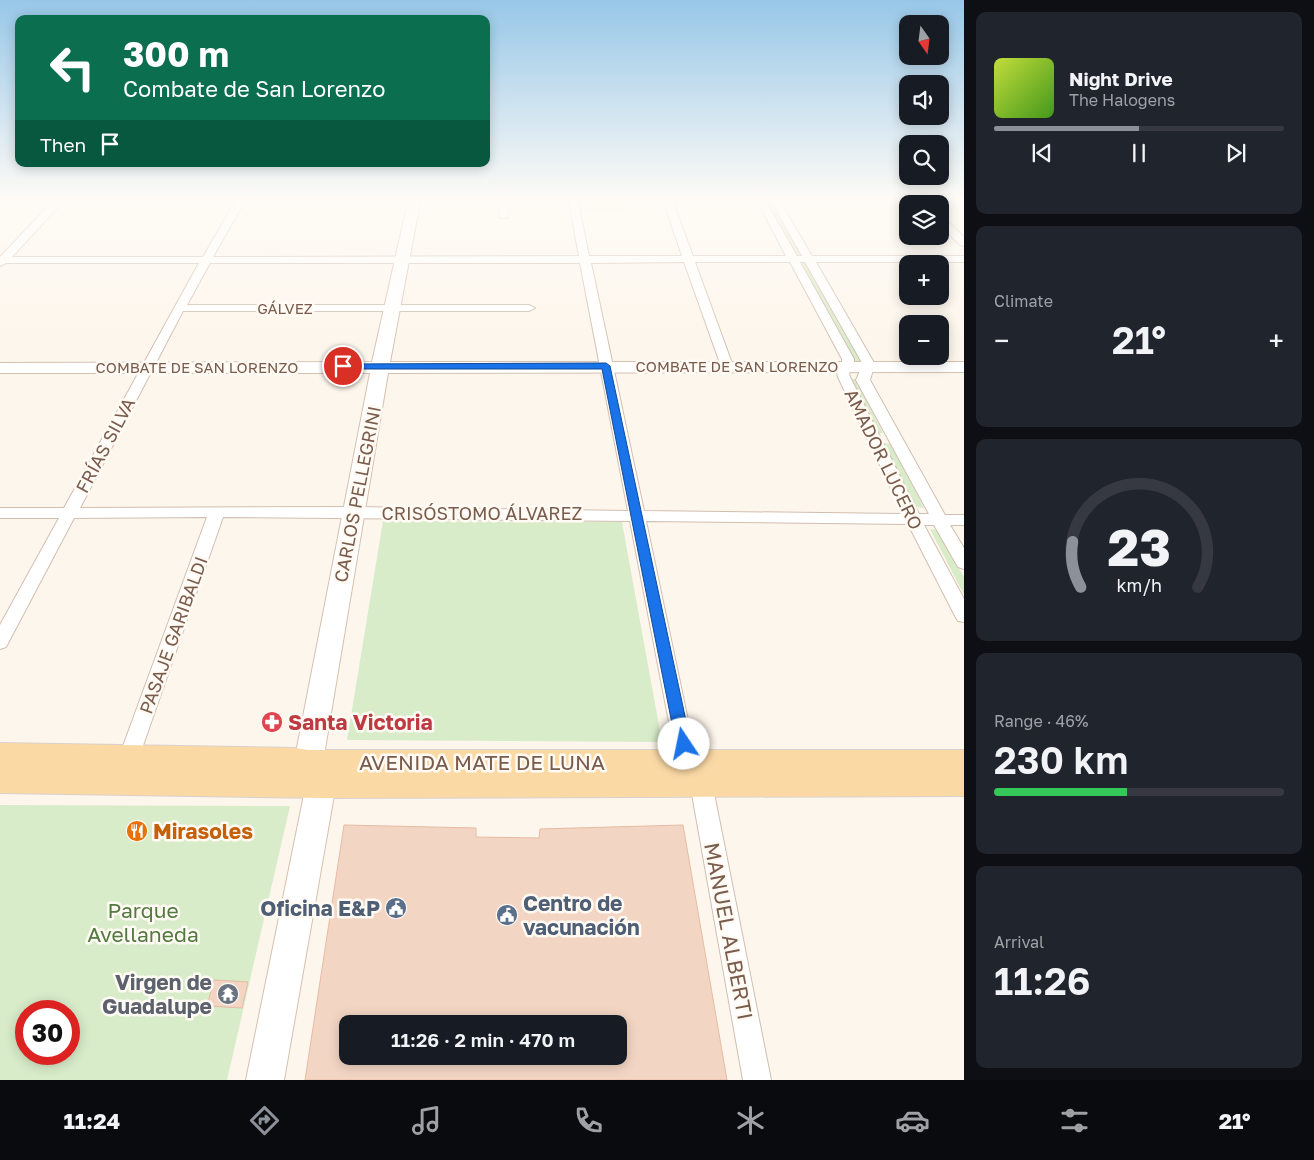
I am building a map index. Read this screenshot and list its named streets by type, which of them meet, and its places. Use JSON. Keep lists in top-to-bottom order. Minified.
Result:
{"streets":{"main road":["AVENIDA MATE DE LUNA"],"street":["GÁLVEZ","COMBATE DE SAN LORENZO","FRÍAS SILVA","AMADOR LUCERO","CARLOS PELLEGRINI","CRISÓSTOMO ÁLVAREZ","PASAJE GARIBALDI","MANUEL ALBERTI"]},"crossings":[["GÁLVEZ","FRÍAS SILVA"],["GÁLVEZ","CARLOS PELLEGRINI"],["COMBATE DE SAN LORENZO","FRÍAS SILVA"],["COMBATE DE SAN LORENZO","AMADOR LUCERO"],["COMBATE DE SAN LORENZO","CARLOS PELLEGRINI"],["FRÍAS SILVA","CRISÓSTOMO ÁLVAREZ"],["AMADOR LUCERO","CRISÓSTOMO ÁLVAREZ"],["CARLOS PELLEGRINI","CRISÓSTOMO ÁLVAREZ"],["CARLOS PELLEGRINI","AVENIDA MATE DE LUNA"],["CRISÓSTOMO ÁLVAREZ","PASAJE GARIBALDI"],["PASAJE GARIBALDI","AVENIDA MATE DE LUNA"],["AVENIDA MATE DE LUNA","MANUEL ALBERTI"]],"parks":["Parque Avellaneda"],"places":{"pharmacy":["Santa Victoria"],"restaurant":["Mirasoles"],"public building":["Oficina E&P","Centro de vacunación"],"temple":["Virgen de Guadalupe"]},"north":"bottom","page":{"map_buttons":["+","−"],"turn":["300 m","Combate de San Lorenzo"],"song":["Night Drive","The Halogens"],"then":"Then","tile":["Climate",["Range · 46%","230 km"],["Arrival","11:26"]],"heat":["−","21°","+"],"limit":"30","trip":"11:26 · 2 min · 470 m","tabs":["11:24","21°"],"gauge":["23","km/h"]}}
